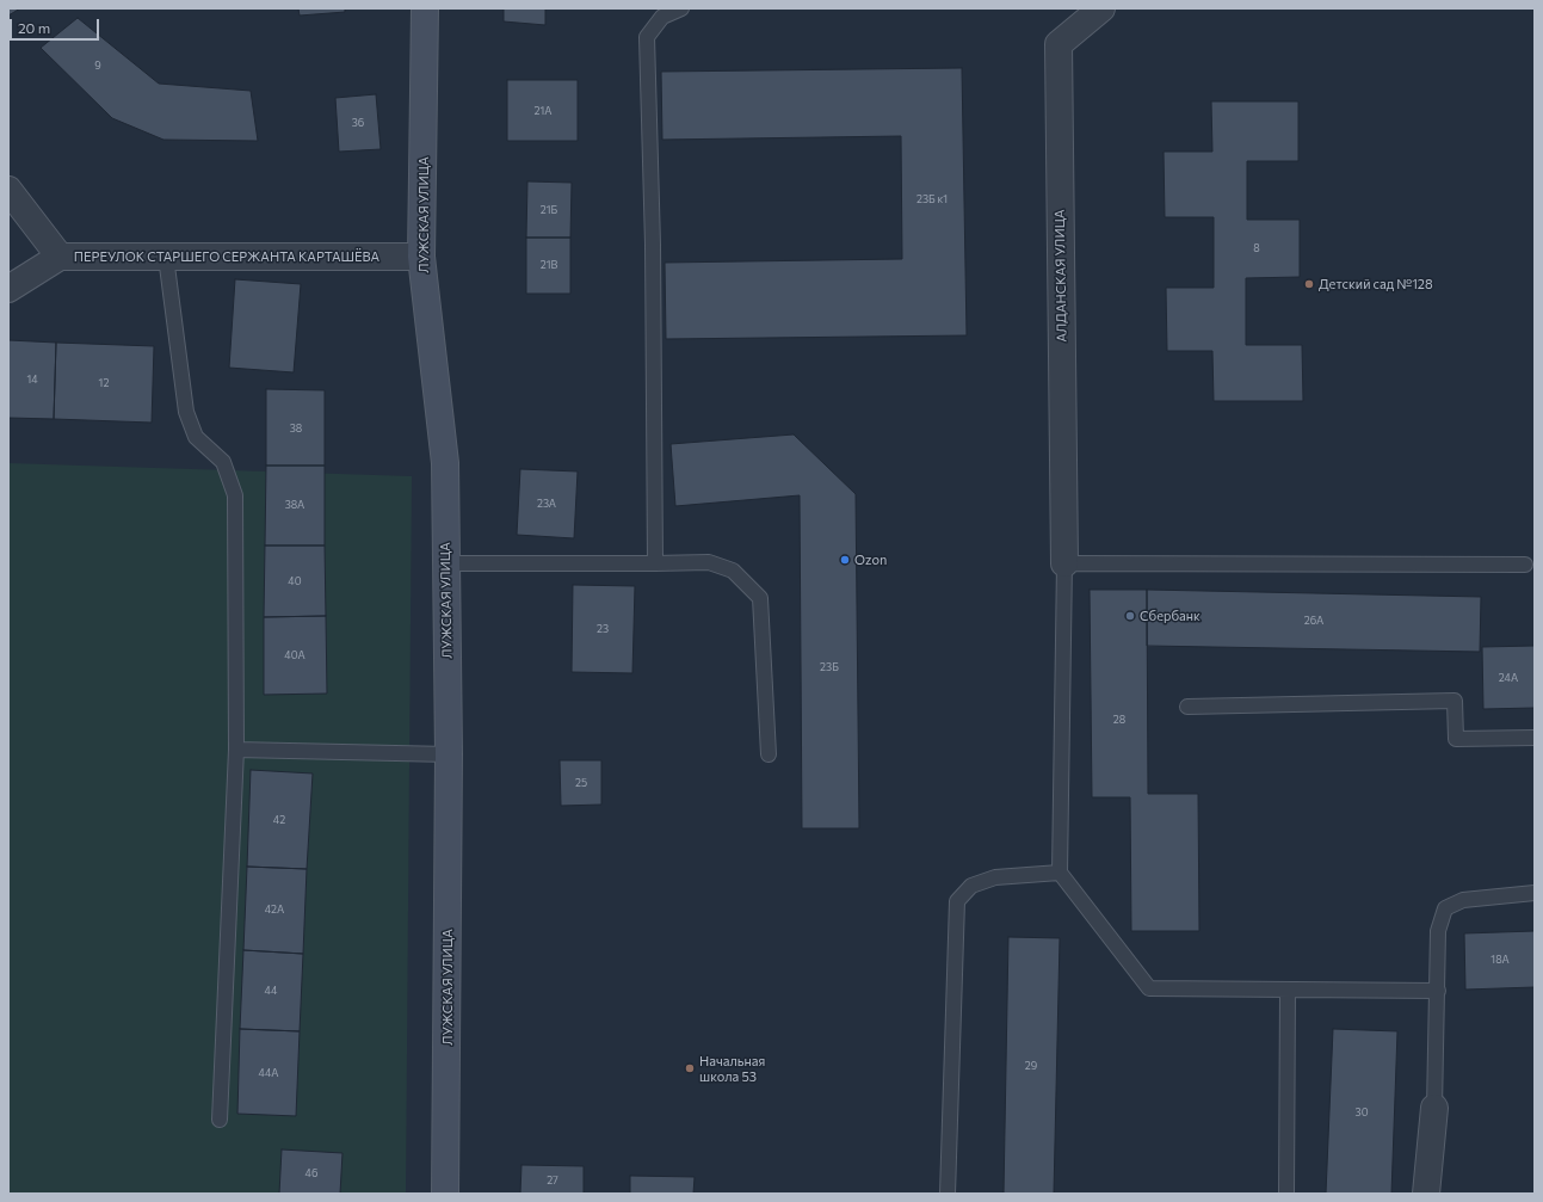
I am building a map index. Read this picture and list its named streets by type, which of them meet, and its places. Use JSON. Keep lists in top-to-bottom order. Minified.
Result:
{"streets":{"street":["ЛУЖСКАЯ УЛИЦА","ПЕРЕУЛОК СТАРШЕГО СЕРЖАНТА КАРТАШЁВА","АЛДАНСКАЯ УЛИЦА"]},"crossings":[["ЛУЖСКАЯ УЛИЦА","ПЕРЕУЛОК СТАРШЕГО СЕРЖАНТА КАРТАШЁВА"]],"places":["Детский сад №128","Ozon","Сбербанк","Начальная школа 53"],"house_numbers":["9","21А","36","23Б к1","21Б","8","21В","14","12","38","23А","38А","40","26А","23","40А","23Б","24А","28","25","42","42А","18А","44","29","44А","30","46","27"],"scale_bar":"20 m"}
